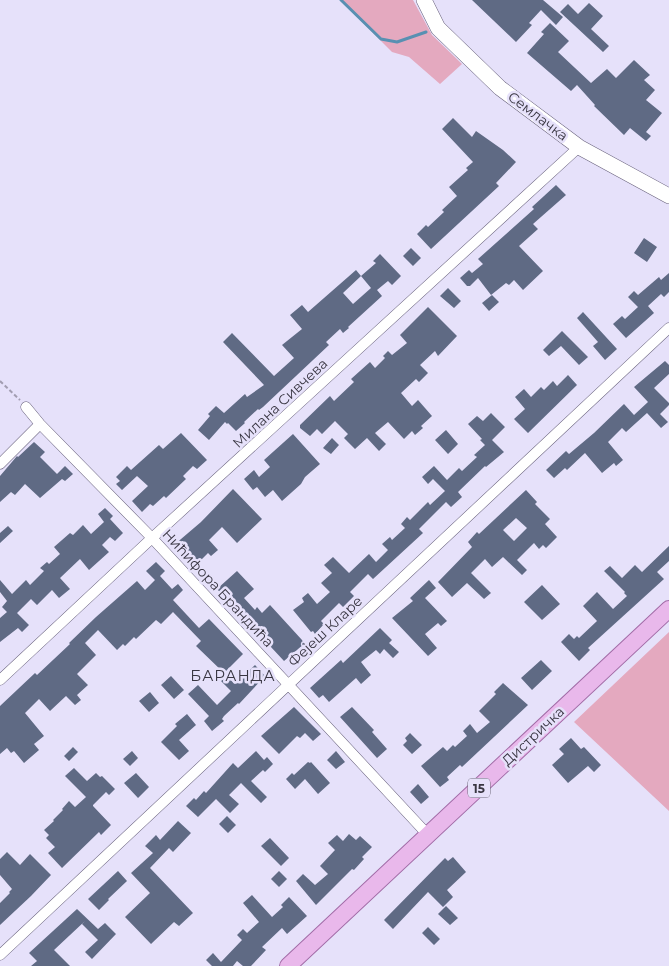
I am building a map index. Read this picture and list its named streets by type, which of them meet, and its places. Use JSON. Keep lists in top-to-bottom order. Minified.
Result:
{"streets":{"main road":["Семлачка","Дистричка","15"],"street":["Милана Сивчева","Нићифора Брандића","Фејеш Кларе"]},"crossings":[["Семлачка","Милана Сивчева"],["Милана Сивчева","Нићифора Брандића"],["Нићифора Брандића","Фејеш Кларе"],["Нићифора Брандића","Дистричка"]],"districts":["БАРАНДА"]}
